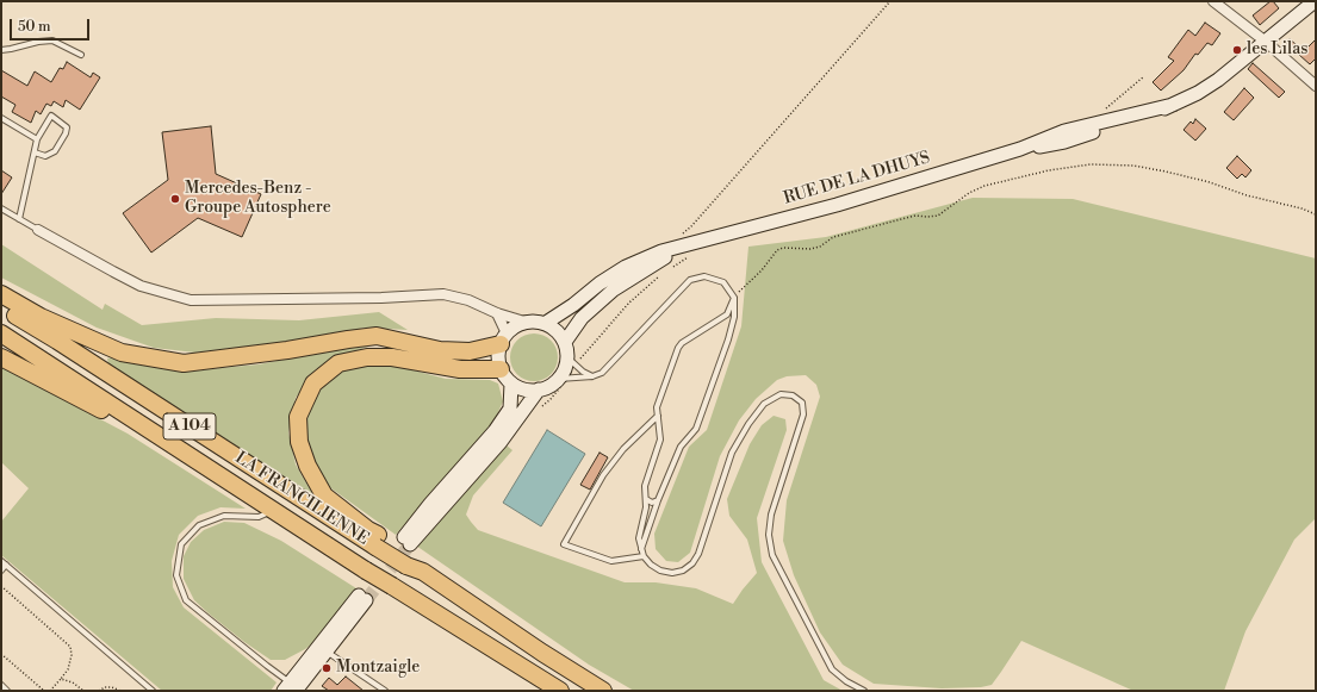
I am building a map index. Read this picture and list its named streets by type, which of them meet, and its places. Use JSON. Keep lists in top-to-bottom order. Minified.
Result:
{"streets":{"highway":["A 104","LA FRANCILIENNE"],"street":["RUE DE LA DHUYS"]},"places":["les Lilas","Mercedes-Benz - Groupe Autosphere","Montzaigle"],"scale_bar":"50 m"}
